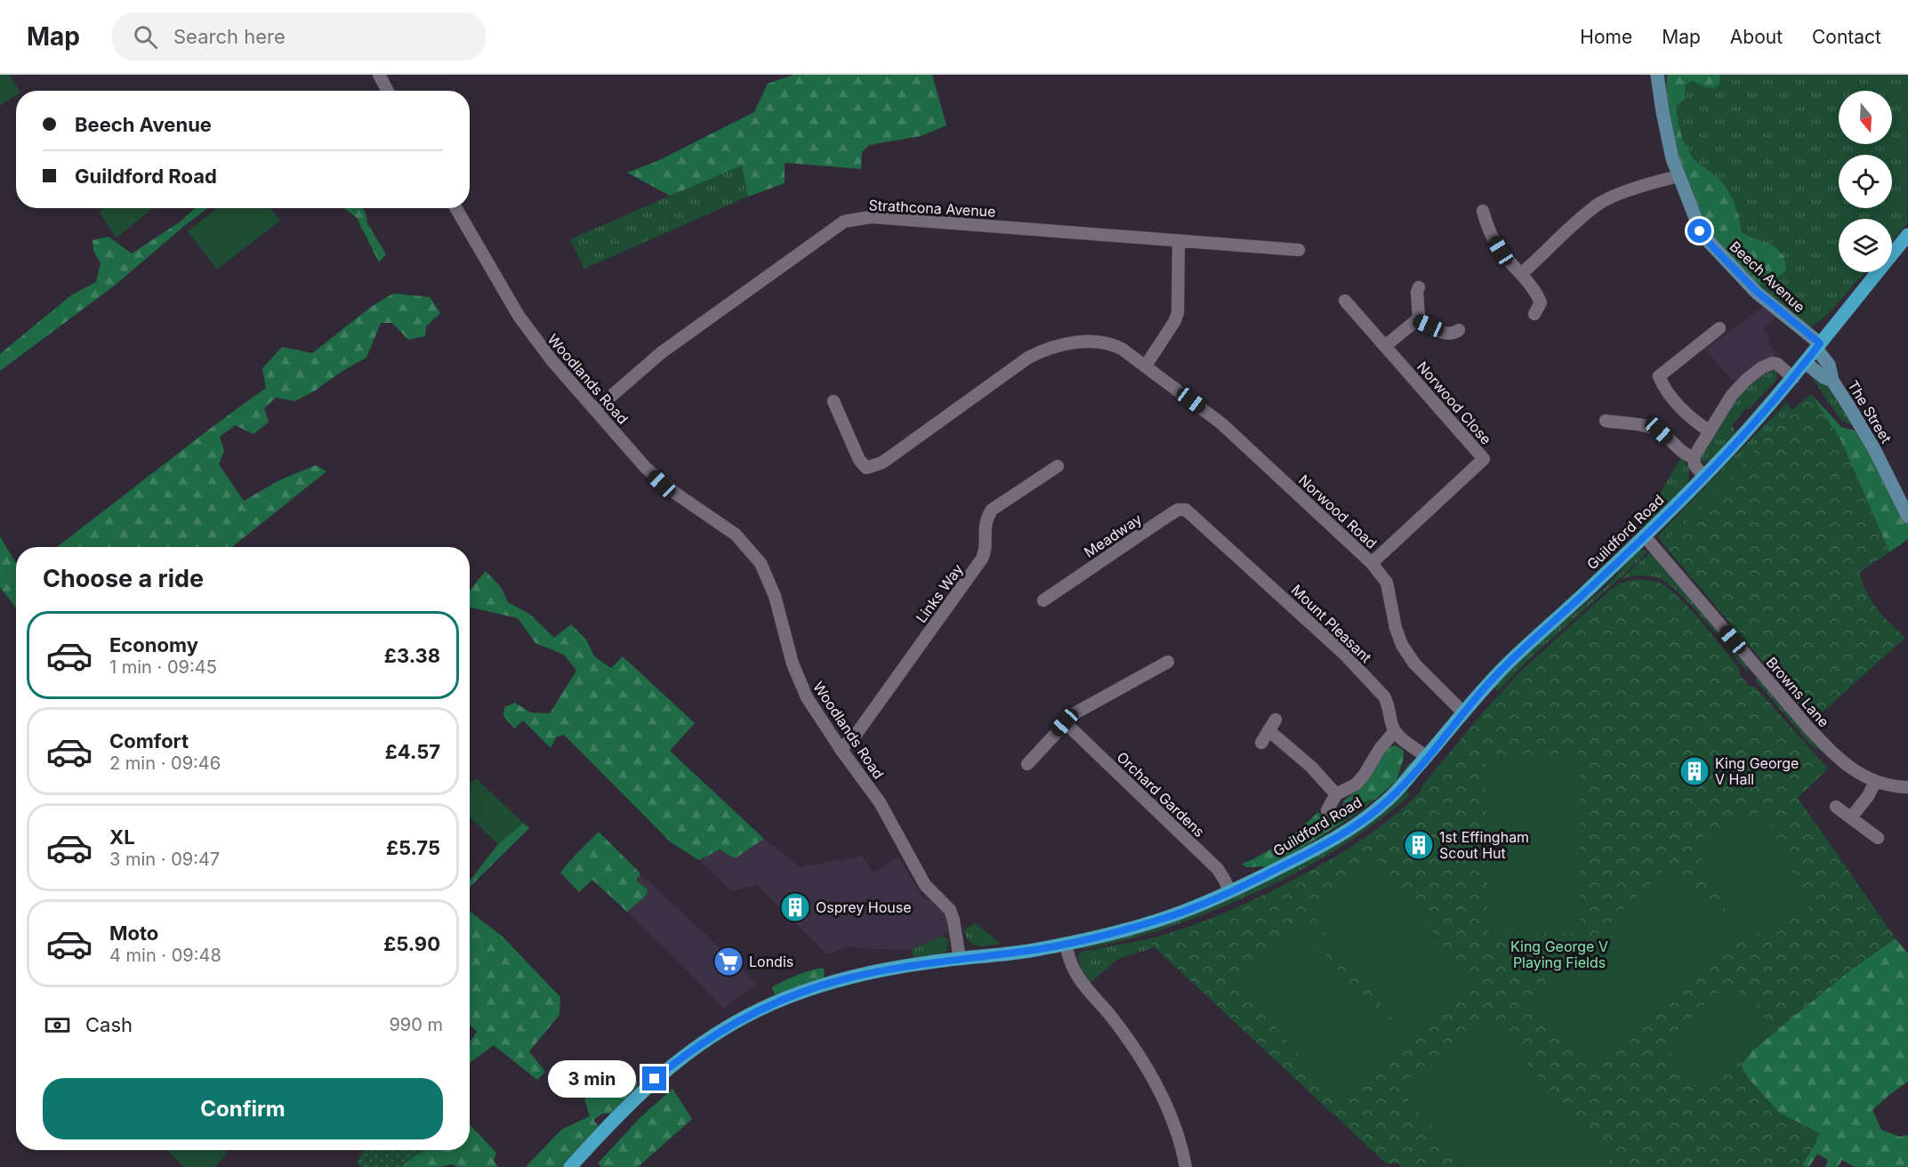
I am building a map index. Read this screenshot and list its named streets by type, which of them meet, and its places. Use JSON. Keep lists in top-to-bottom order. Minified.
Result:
{"streets":{"main road":["Guildford Road"],"street":["Strathcona Avenue","Beech Avenue","Woodlands Road","Norwood Close","The Street","Norwood Road","Meadway","Links Way","Mount Pleasant","Browns Lane","Orchard Gardens"]},"crossings":[["Strathcona Avenue","Woodlands Road"],["Beech Avenue","The Street"],["Beech Avenue","Guildford Road"],["Woodlands Road","Guildford Road"],["Woodlands Road","Links Way"],["Norwood Close","Norwood Road"],["The Street","Guildford Road"],["Norwood Road","Guildford Road"],["Guildford Road","Browns Lane"],["Guildford Road","Orchard Gardens"],["Meadway","Mount Pleasant"]],"parks":["King George V Playing Fields"],"places":{"building":["King George V Hall","1st Effingham Scout Hut","Osprey House"],"supermarket":["Londis"]},"north":"bottom","page":{"header":"Map","search":"Search here","nav":["Home","Map","About","Contact"],"banner":["Beech Avenue","Guildford Road"],"heading":"Choose a ride","list":[{"name":"Economy","note":"1 min · 09:45","value":"£3.38"},{"name":"Comfort","note":"2 min · 09:46","value":"£4.57"},{"name":"XL","note":"3 min · 09:47","value":"£5.75"},{"name":"Moto","note":"4 min · 09:48","value":"£5.90"}],"pay":["Cash","990 m"],"bubble":"3 min","buttons":"Confirm"}}
